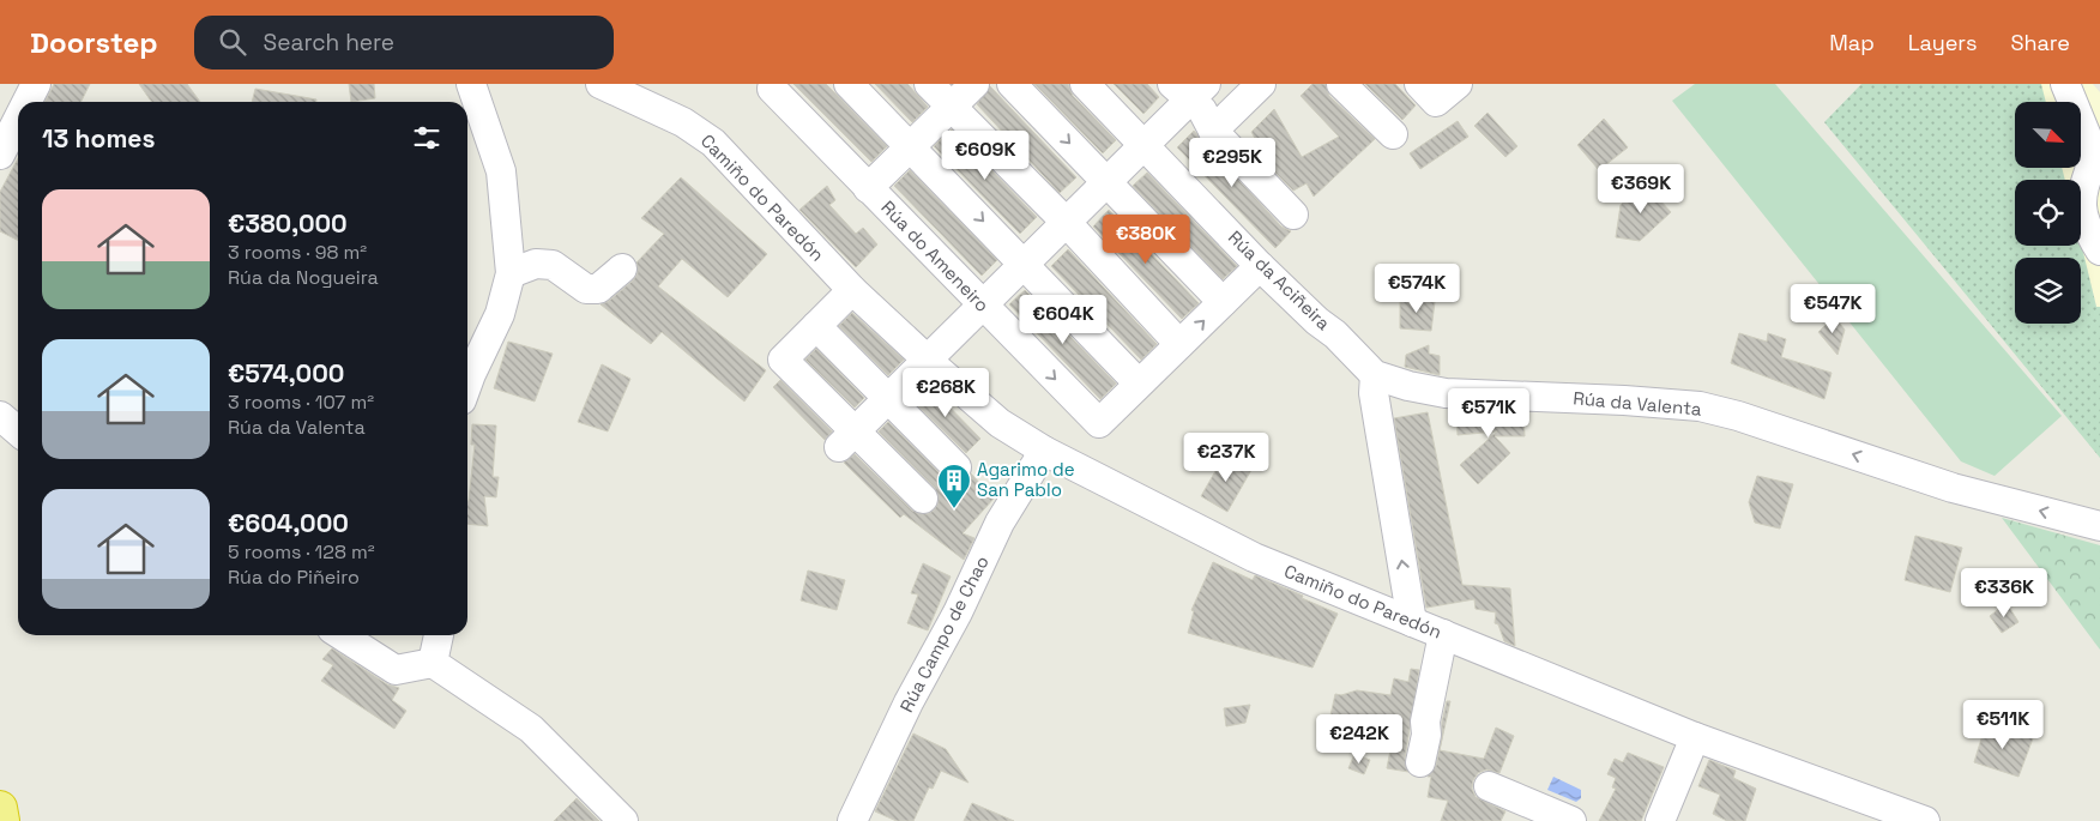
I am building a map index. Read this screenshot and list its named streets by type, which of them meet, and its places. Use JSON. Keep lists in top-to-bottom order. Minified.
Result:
{"streets":{"street":["Camiño do Paredón","Rúa do Ameneiro","Rúa da Aciñeira","Rúa da Valenta","Rúa Campo de Chao"]},"crossings":[["Camiño do Paredón","Rúa Campo de Chao"],["Rúa da Aciñeira","Rúa da Valenta"]],"one_way":["Rúa da Valenta"],"places":{"building":["Agarimo de San Pablo"]},"north":"bottom right","page":{"header":"Doorstep","search":"Search here","nav":["Map","Layers","Share"],"heading":"13 homes","price":["€609K","€295K","€369K","€380K","€574K","€547K","€604K","€268K","€571K","€237K","€336K","€511K","€242K"],"list":[{"name":"€380,000","note":"3 rooms · 98 m² · Rúa da Nogueira"},{"name":"€574,000","note":"3 rooms · 107 m² · Rúa da Valenta"},{"name":"€604,000","note":"5 rooms · 128 m² · Rúa do Piñeiro"}]}}
